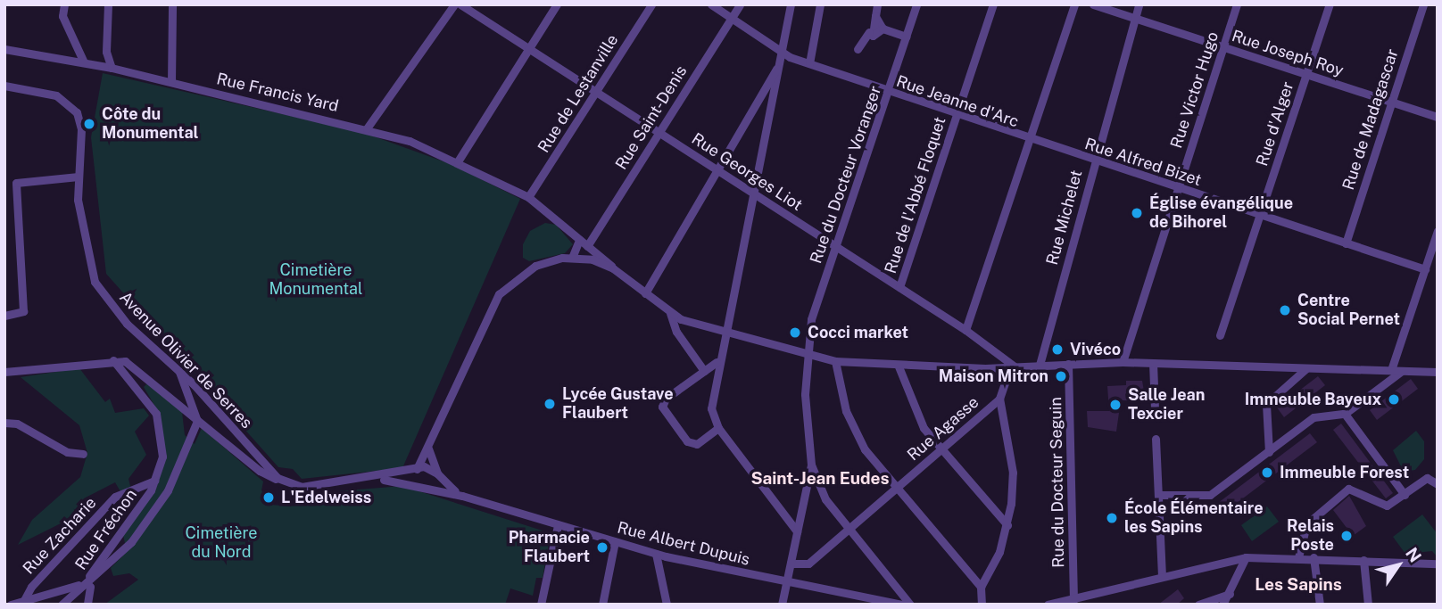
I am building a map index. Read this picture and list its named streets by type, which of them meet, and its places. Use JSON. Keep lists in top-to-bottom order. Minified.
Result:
{"streets":{"street":["Rue Joseph Roy","Rue Victor Hugo","Rue Francis Yard","Rue de Lestanville","Rue Jeanne d'Arc","Rue Saint-Denis","Rue de Madagascar","Rue d'Alger","Rue Alfred Bizet","Rue Georges Liot","Rue du Docteur Voranger","Rue de l'Abbé Floquet","Rue Michelet","Avenue Olivier de Serres","Rue Agasse","Rue du Docteur Seguin","Rue Fréchon","Rue Zacharie","Rue Albert Dupuis"]},"crossings":[["Rue Joseph Roy","Rue Victor Hugo"],["Rue Joseph Roy","Rue de Madagascar"],["Rue Joseph Roy","Rue d'Alger"],["Rue Joseph Roy","Rue Michelet"],["Rue Victor Hugo","Rue Alfred Bizet"],["Rue Francis Yard","Rue de Lestanville"],["Rue Francis Yard","Rue Saint-Denis"],["Rue de Lestanville","Rue Georges Liot"],["Rue Jeanne d'Arc","Rue Saint-Denis"],["Rue Jeanne d'Arc","Rue Alfred Bizet"],["Rue Jeanne d'Arc","Rue du Docteur Voranger"],["Rue Jeanne d'Arc","Rue de l'Abbé Floquet"],["Rue Saint-Denis","Rue Georges Liot"],["Rue de Madagascar","Rue Alfred Bizet"],["Rue d'Alger","Rue Alfred Bizet"],["Rue Alfred Bizet","Rue Michelet"],["Rue Georges Liot","Rue du Docteur Voranger"],["Rue Georges Liot","Rue de l'Abbé Floquet"],["Rue Georges Liot","Rue Agasse"],["Rue Fréchon","Rue Zacharie"]],"districts":["Saint-Jean Eudes","Les Sapins"],"parks":["Cimetière Monumental","Cimetière du Nord"],"places":["Côte du Monumental","Église évangélique de Bihorel","Centre Social Pernet","Cocci market","Vivéco","Maison Mitron","Immeuble Bayeux","Lycée Gustave Flaubert","Salle Jean Texcier","Immeuble Forest","L'Edelweiss","École Élémentaire les Sapins","Relais Poste","Pharmacie Flaubert"],"north":"top right"}
